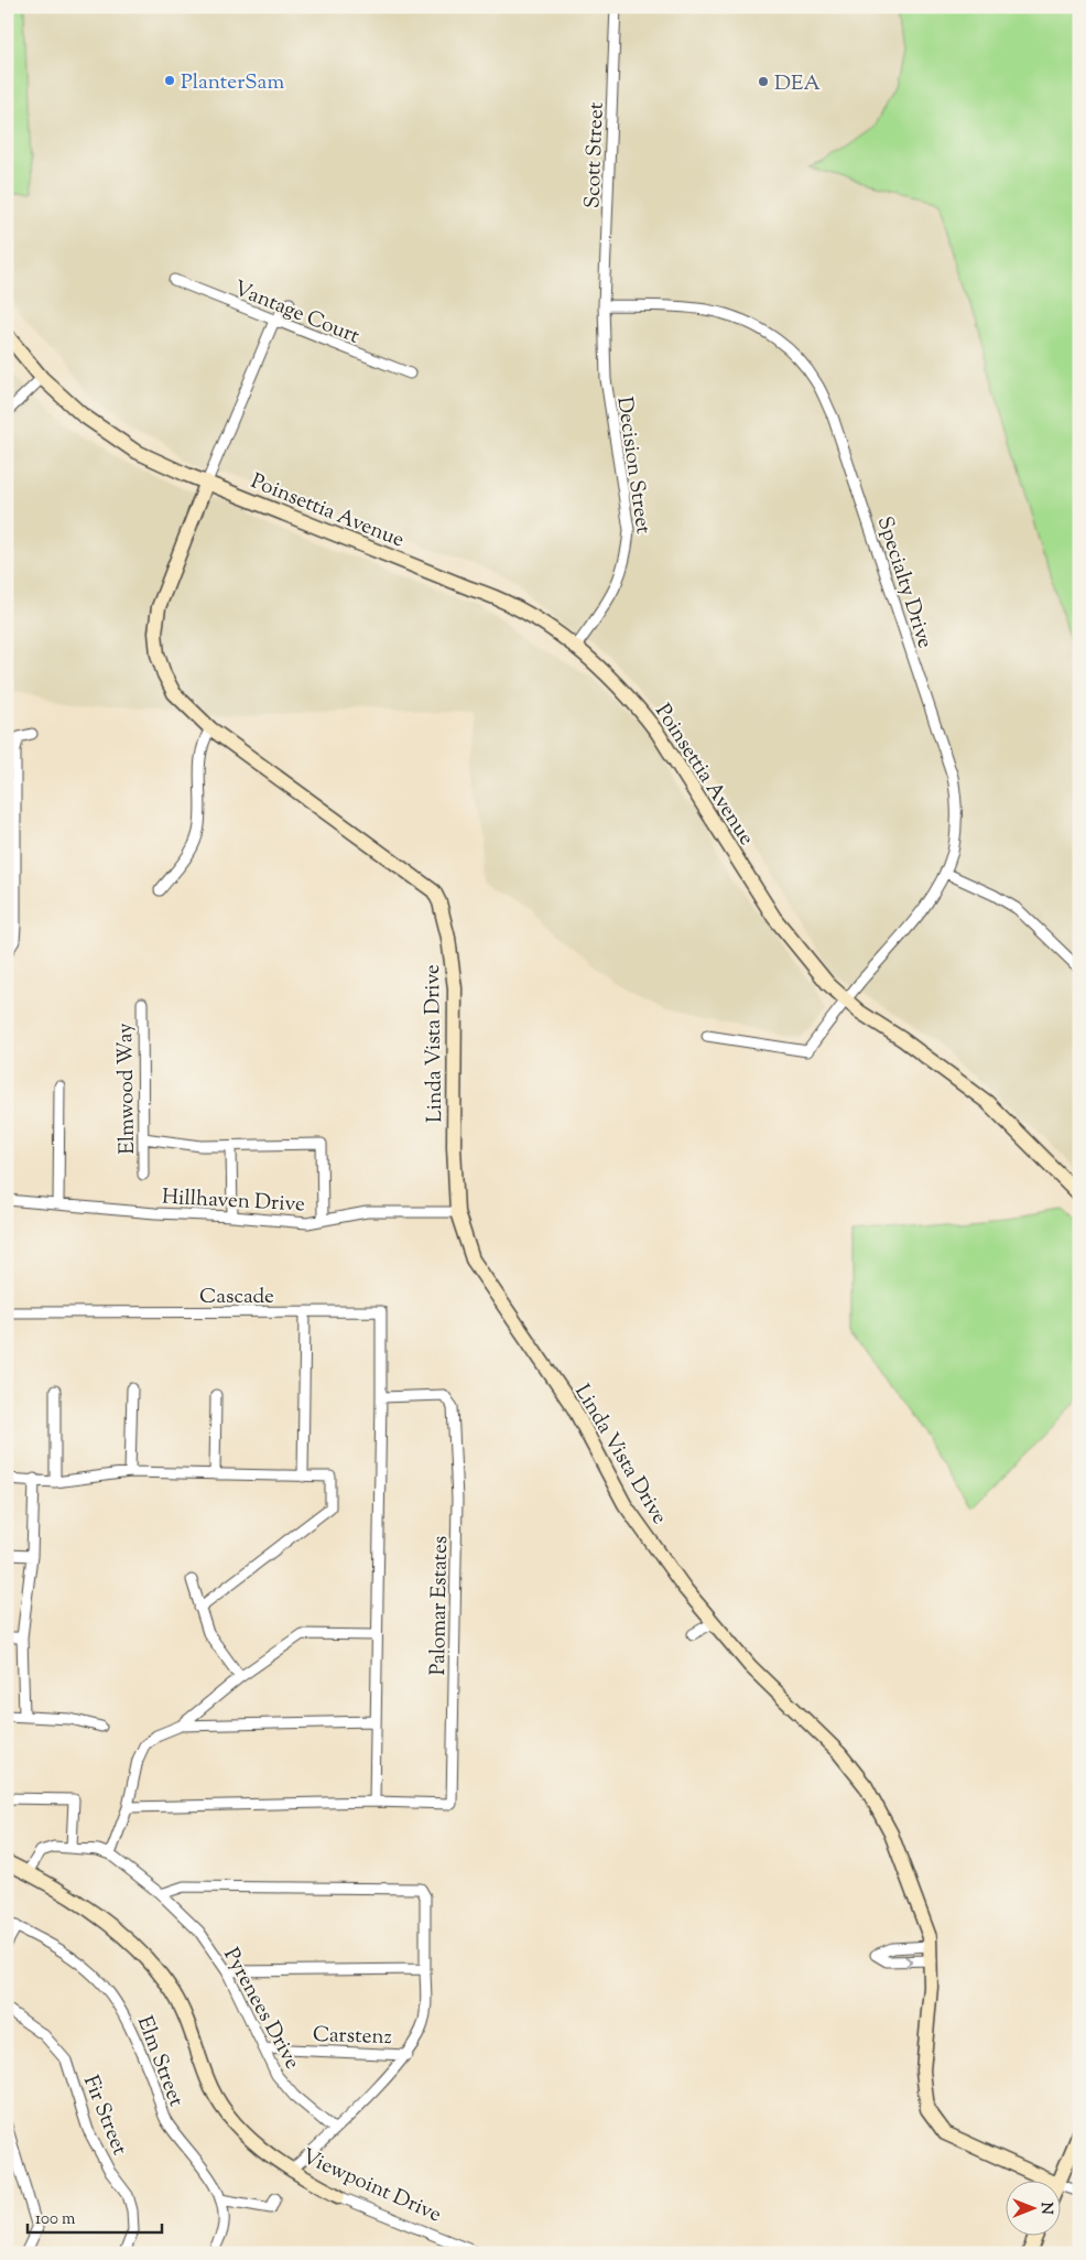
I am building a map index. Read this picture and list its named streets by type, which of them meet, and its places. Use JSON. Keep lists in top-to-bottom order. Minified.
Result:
{"streets":{"street":["Scott Street","Vantage Court","Decision Street","Poinsettia Avenue","Specialty Drive","Linda Vista Drive","Elmwood Way","Hillhaven Drive","Cascade","Palomar Estates","Pyrenees Drive","Carstenz","Elm Street","Fir Street","Viewpoint Drive"]},"crossings":[["Scott Street","Decision Street"],["Scott Street","Specialty Drive"],["Decision Street","Poinsettia Avenue"],["Decision Street","Specialty Drive"],["Poinsettia Avenue","Specialty Drive"],["Poinsettia Avenue","Linda Vista Drive"],["Linda Vista Drive","Hillhaven Drive"],["Cascade","Palomar Estates"],["Pyrenees Drive","Carstenz"],["Pyrenees Drive","Viewpoint Drive"]],"places":["PlanterSam","DEA"],"scale_bar":"100 m","north":"right"}
